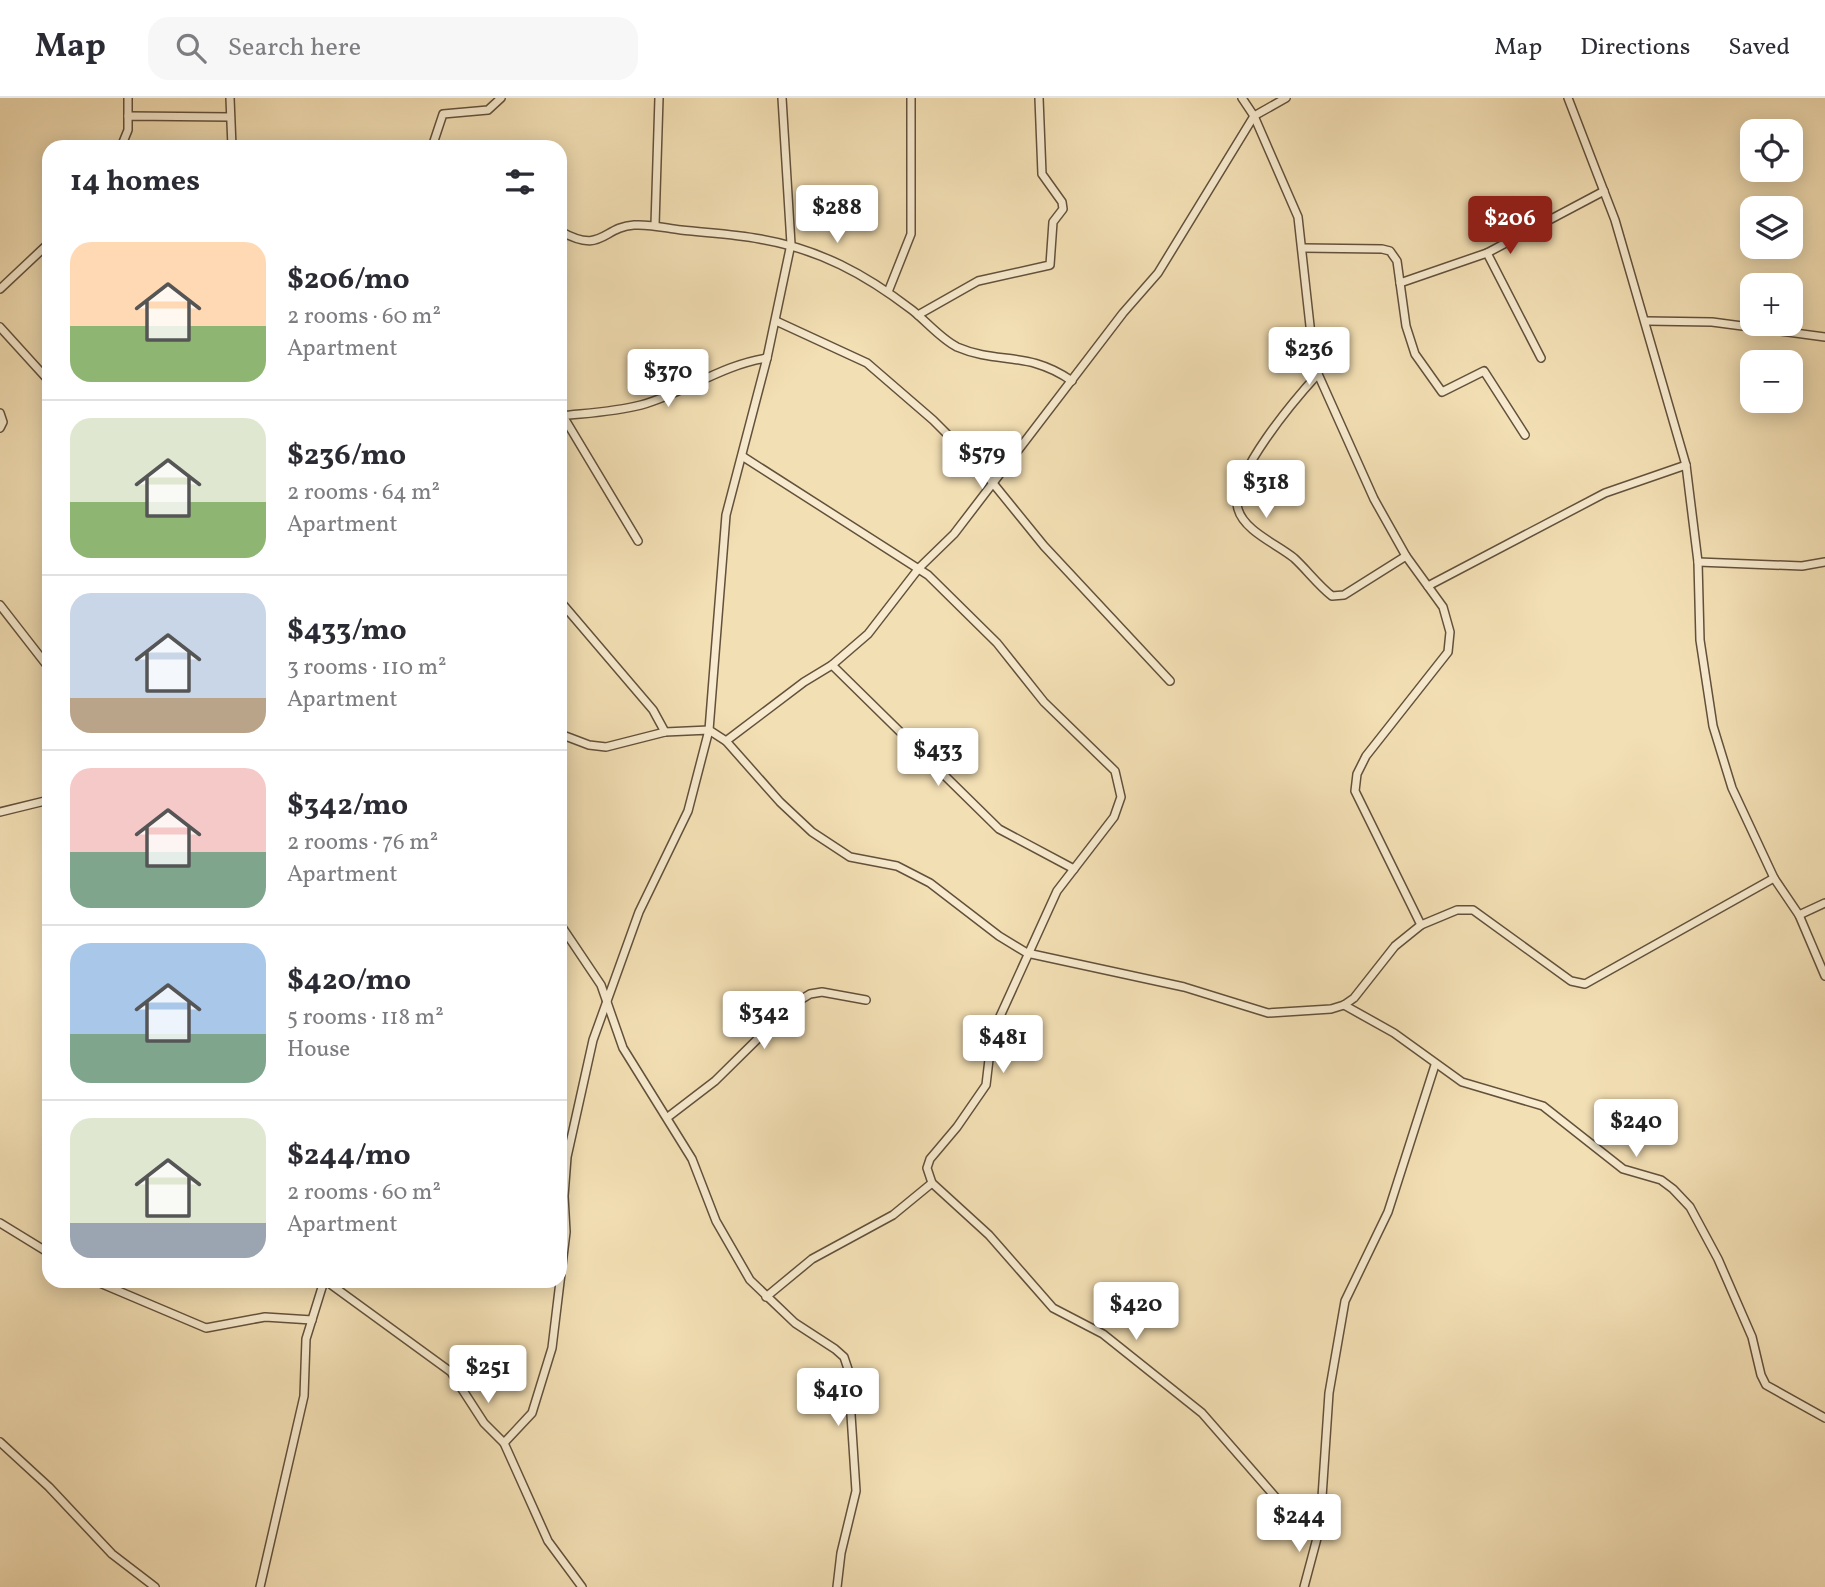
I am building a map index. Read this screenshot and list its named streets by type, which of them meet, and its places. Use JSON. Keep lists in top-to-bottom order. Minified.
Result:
{"page":{"header":"Map","search":"Search here","nav":["Map","Directions","Saved"],"map_buttons":["+","−"],"heading":"14 homes","price":["$288","$206","$236","$370","$579","$318","$433","$342","$481","$240","$420","$251","$410","$244"],"list":[{"name":"$206/mo","note":"2 rooms · 60 m² · Apartment"},{"name":"$236/mo","note":"2 rooms · 64 m² · Apartment"},{"name":"$433/mo","note":"3 rooms · 110 m² · Apartment"},{"name":"$342/mo","note":"2 rooms · 76 m² · Apartment"},{"name":"$420/mo","note":"5 rooms · 118 m² · House"},{"name":"$244/mo","note":"2 rooms · 60 m² · Apartment"}]}}
